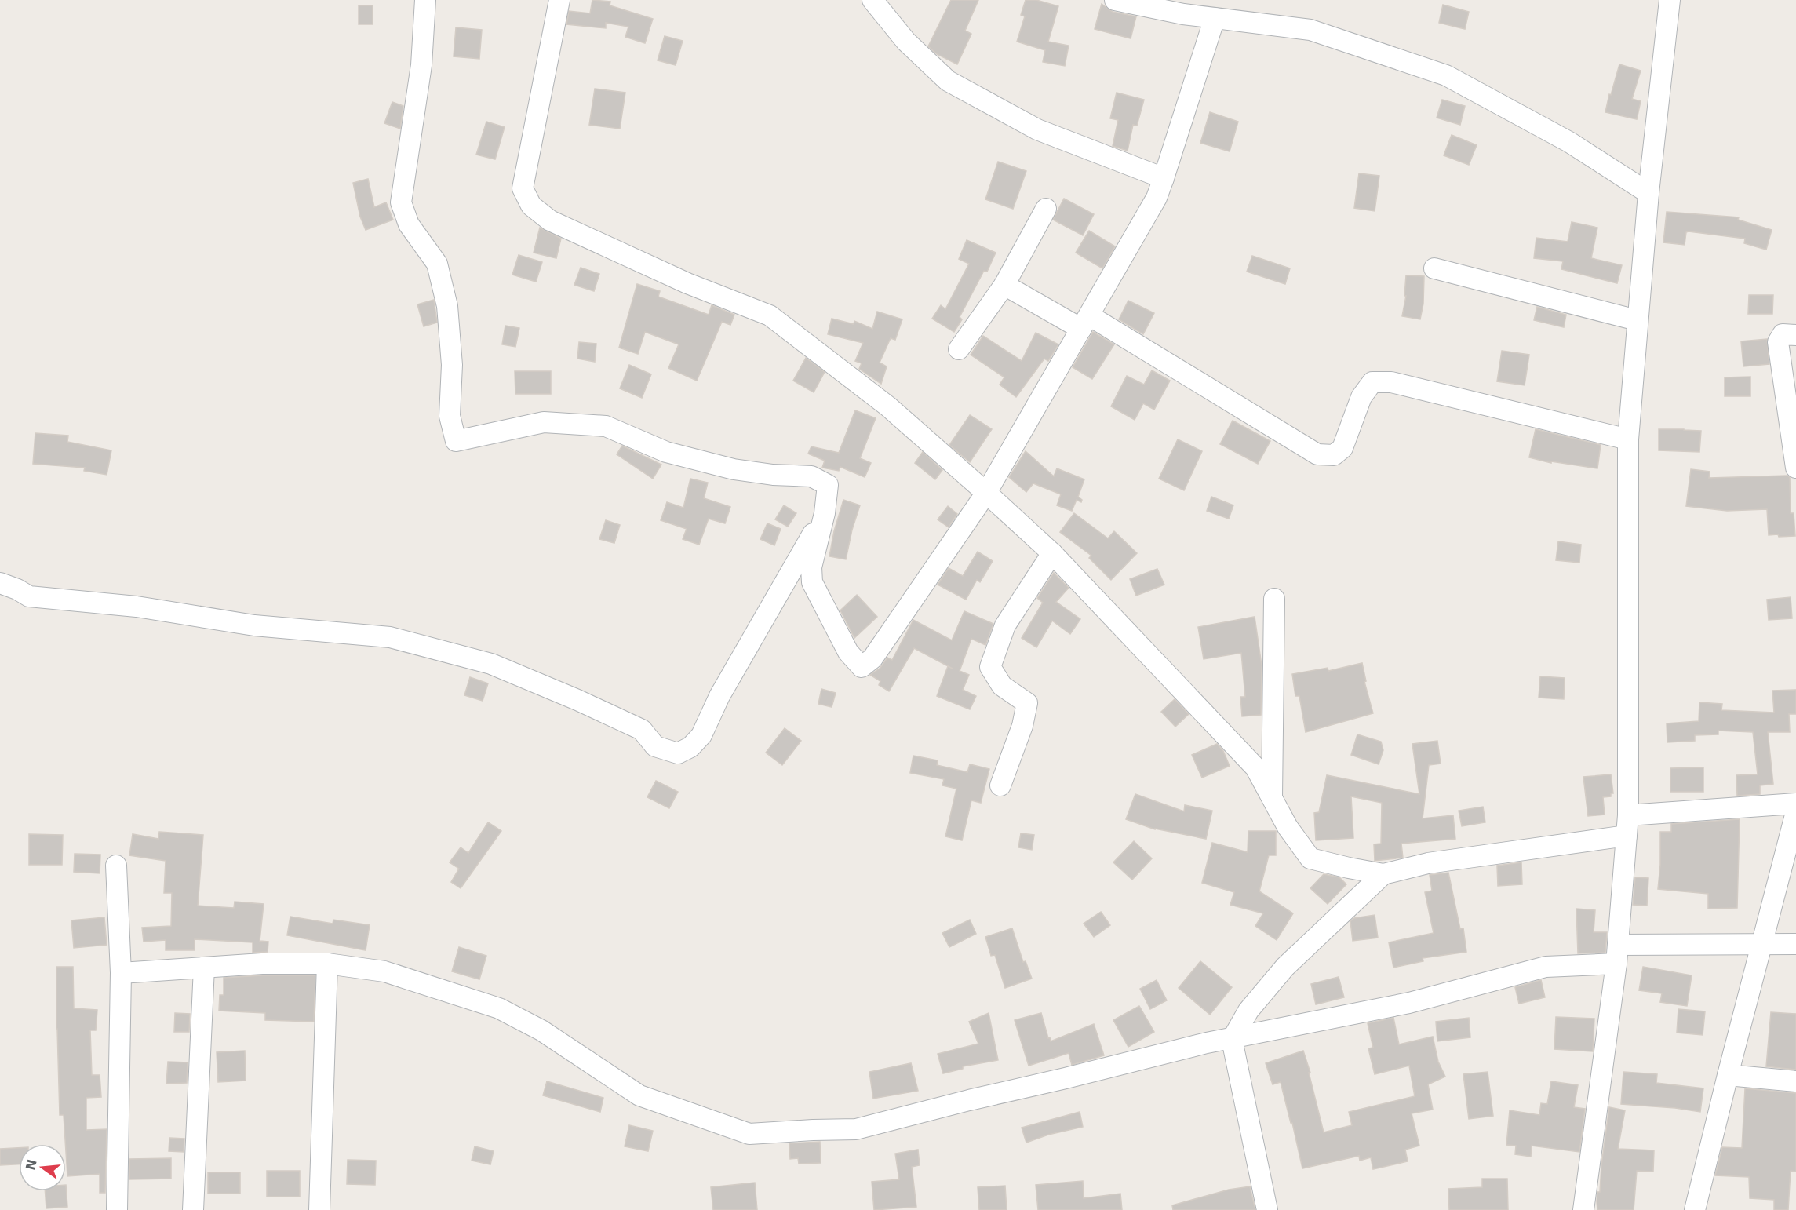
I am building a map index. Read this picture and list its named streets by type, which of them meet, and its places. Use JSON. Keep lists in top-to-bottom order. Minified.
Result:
{"north":"left"}
